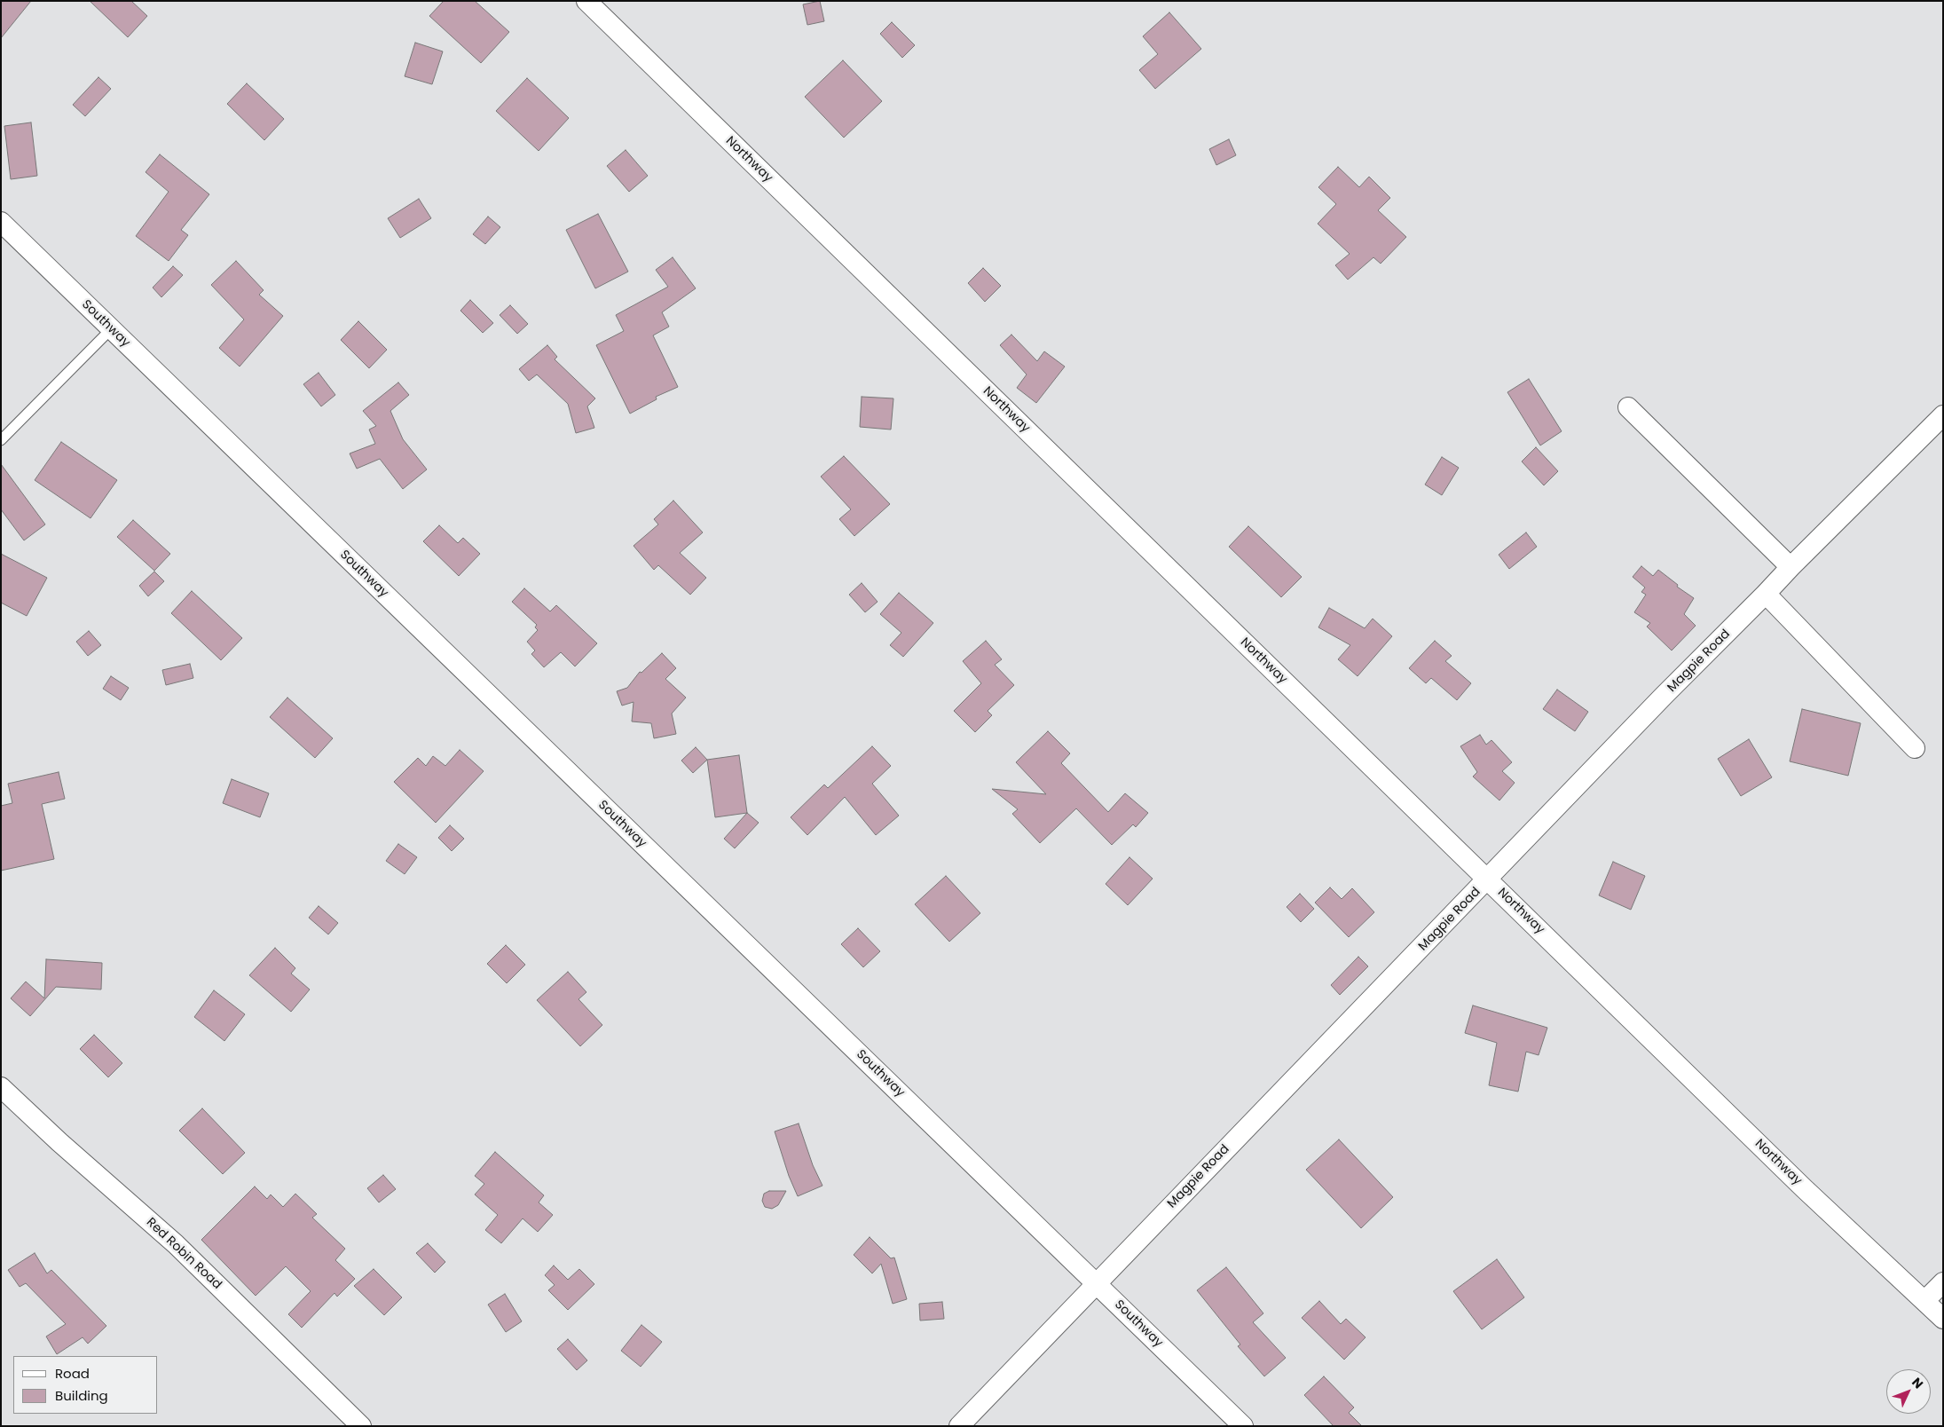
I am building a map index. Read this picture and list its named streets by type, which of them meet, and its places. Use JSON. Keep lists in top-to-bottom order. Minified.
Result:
{"streets":{"street":["Northway","Southway","Magpie Road","Red Robin Road"]},"crossings":[["Northway","Magpie Road"],["Southway","Magpie Road"]],"legend":["Road","Building"],"north":"top right"}
